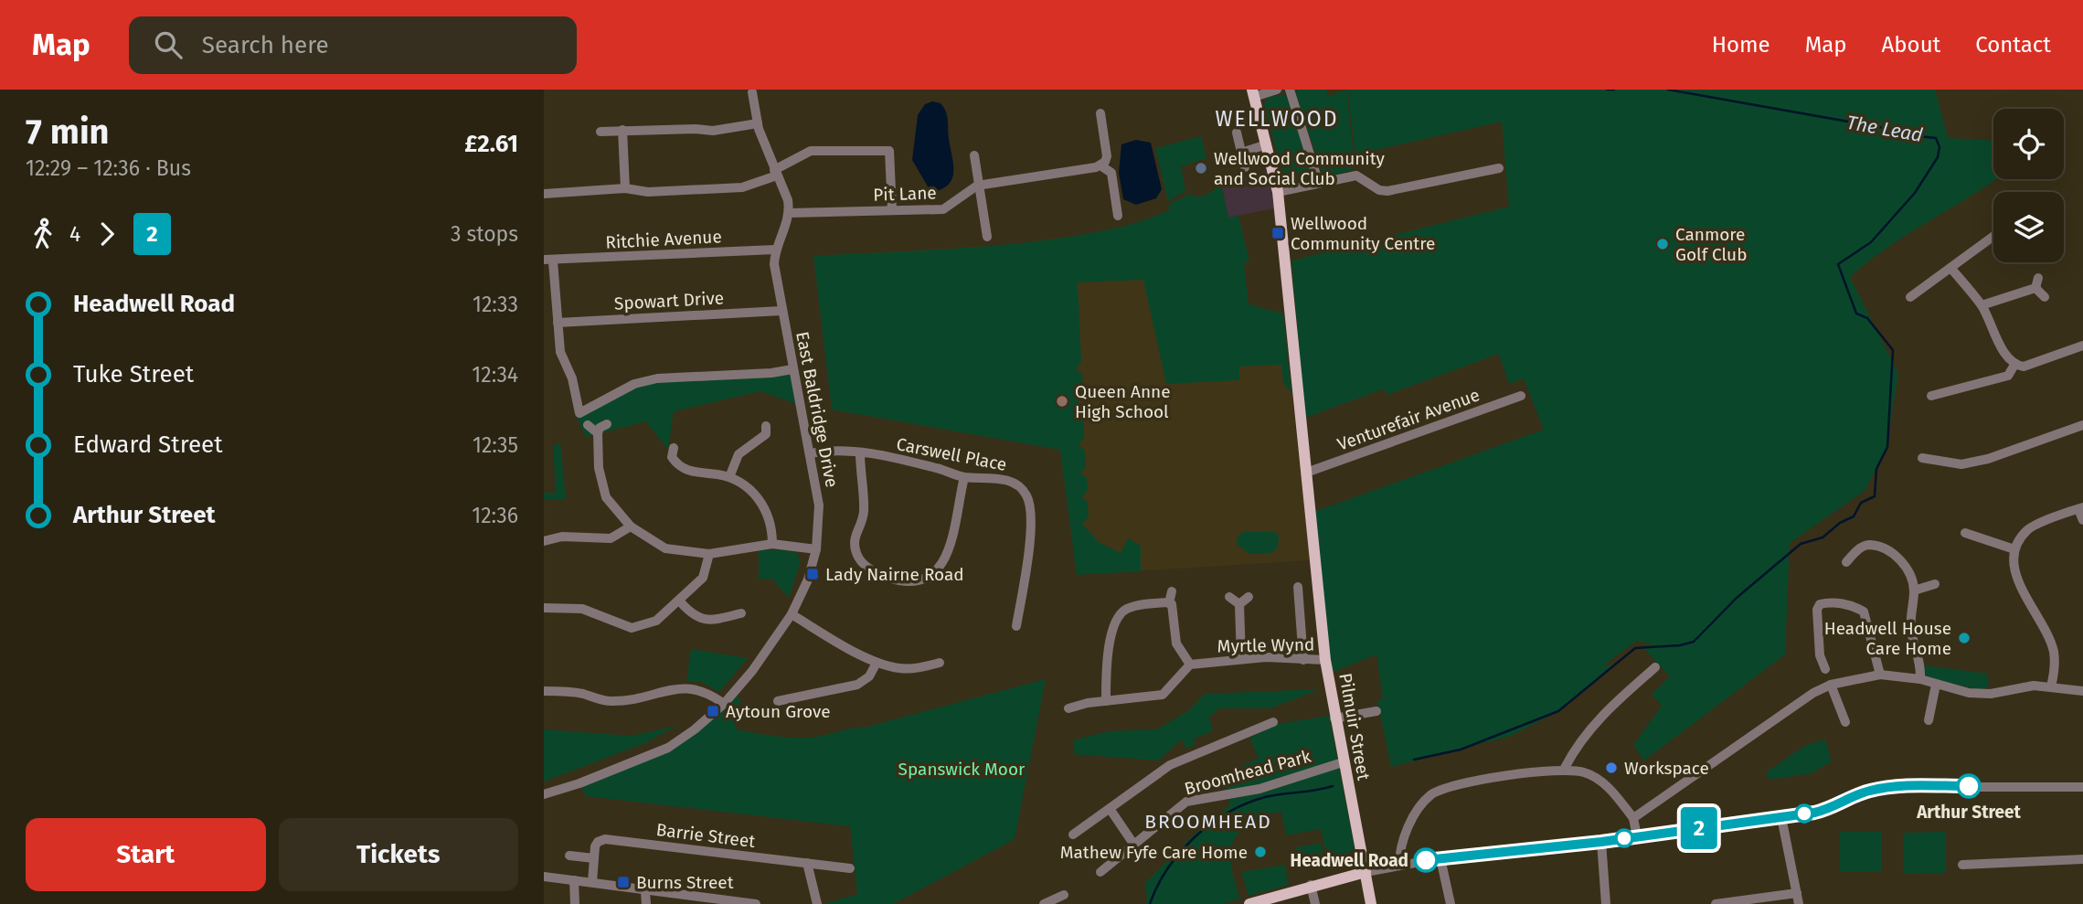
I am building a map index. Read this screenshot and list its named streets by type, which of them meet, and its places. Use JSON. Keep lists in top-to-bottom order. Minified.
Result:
{"streets":{"main road":["Pilmuir Street"],"street":["Pit Lane","Ritchie Avenue","Spowart Drive","East Baldridge Drive","Venturefair Avenue","Carswell Place","Myrtle Wynd","Broomhead Park","Barrie Street"]},"crossings":[["Pit Lane","East Baldridge Drive"],["Ritchie Avenue","East Baldridge Drive"],["Spowart Drive","East Baldridge Drive"],["East Baldridge Drive","Carswell Place"],["Venturefair Avenue","Pilmuir Street"],["Myrtle Wynd","Pilmuir Street"],["Pilmuir Street","Broomhead Park"]],"districts":["WELLWOOD","BROOMHEAD"],"water":["The Lead"],"parks":["Spanswick Moor"],"places":{"other":["Wellwood Community and Social Club","Canmore Golf Club","Queen Anne High School","Headwell House Care Home","Workspace","Arthur Street","Mathew Fyfe Care Home","Headwell Road"],"transit":["Wellwood Community Centre","Lady Nairne Road","Aytoun Grove","Burns Street"]},"lines":["bus line 2"],"page":{"header":"Map","search":"Search here","nav":["Home","Map","About","Contact"],"heading":["7 min","12:29 – 12:36 · Bus","£2.61"],"on_map":"2","legs":["4","2","3 stops"],"list":[{"name":"Headwell Road","value":"12:33"},{"name":"Tuke Street","value":"12:34"},{"name":"Edward Street","value":"12:35"},{"name":"Arthur Street","value":"12:36"}],"buttons":["Start","Tickets"]}}
